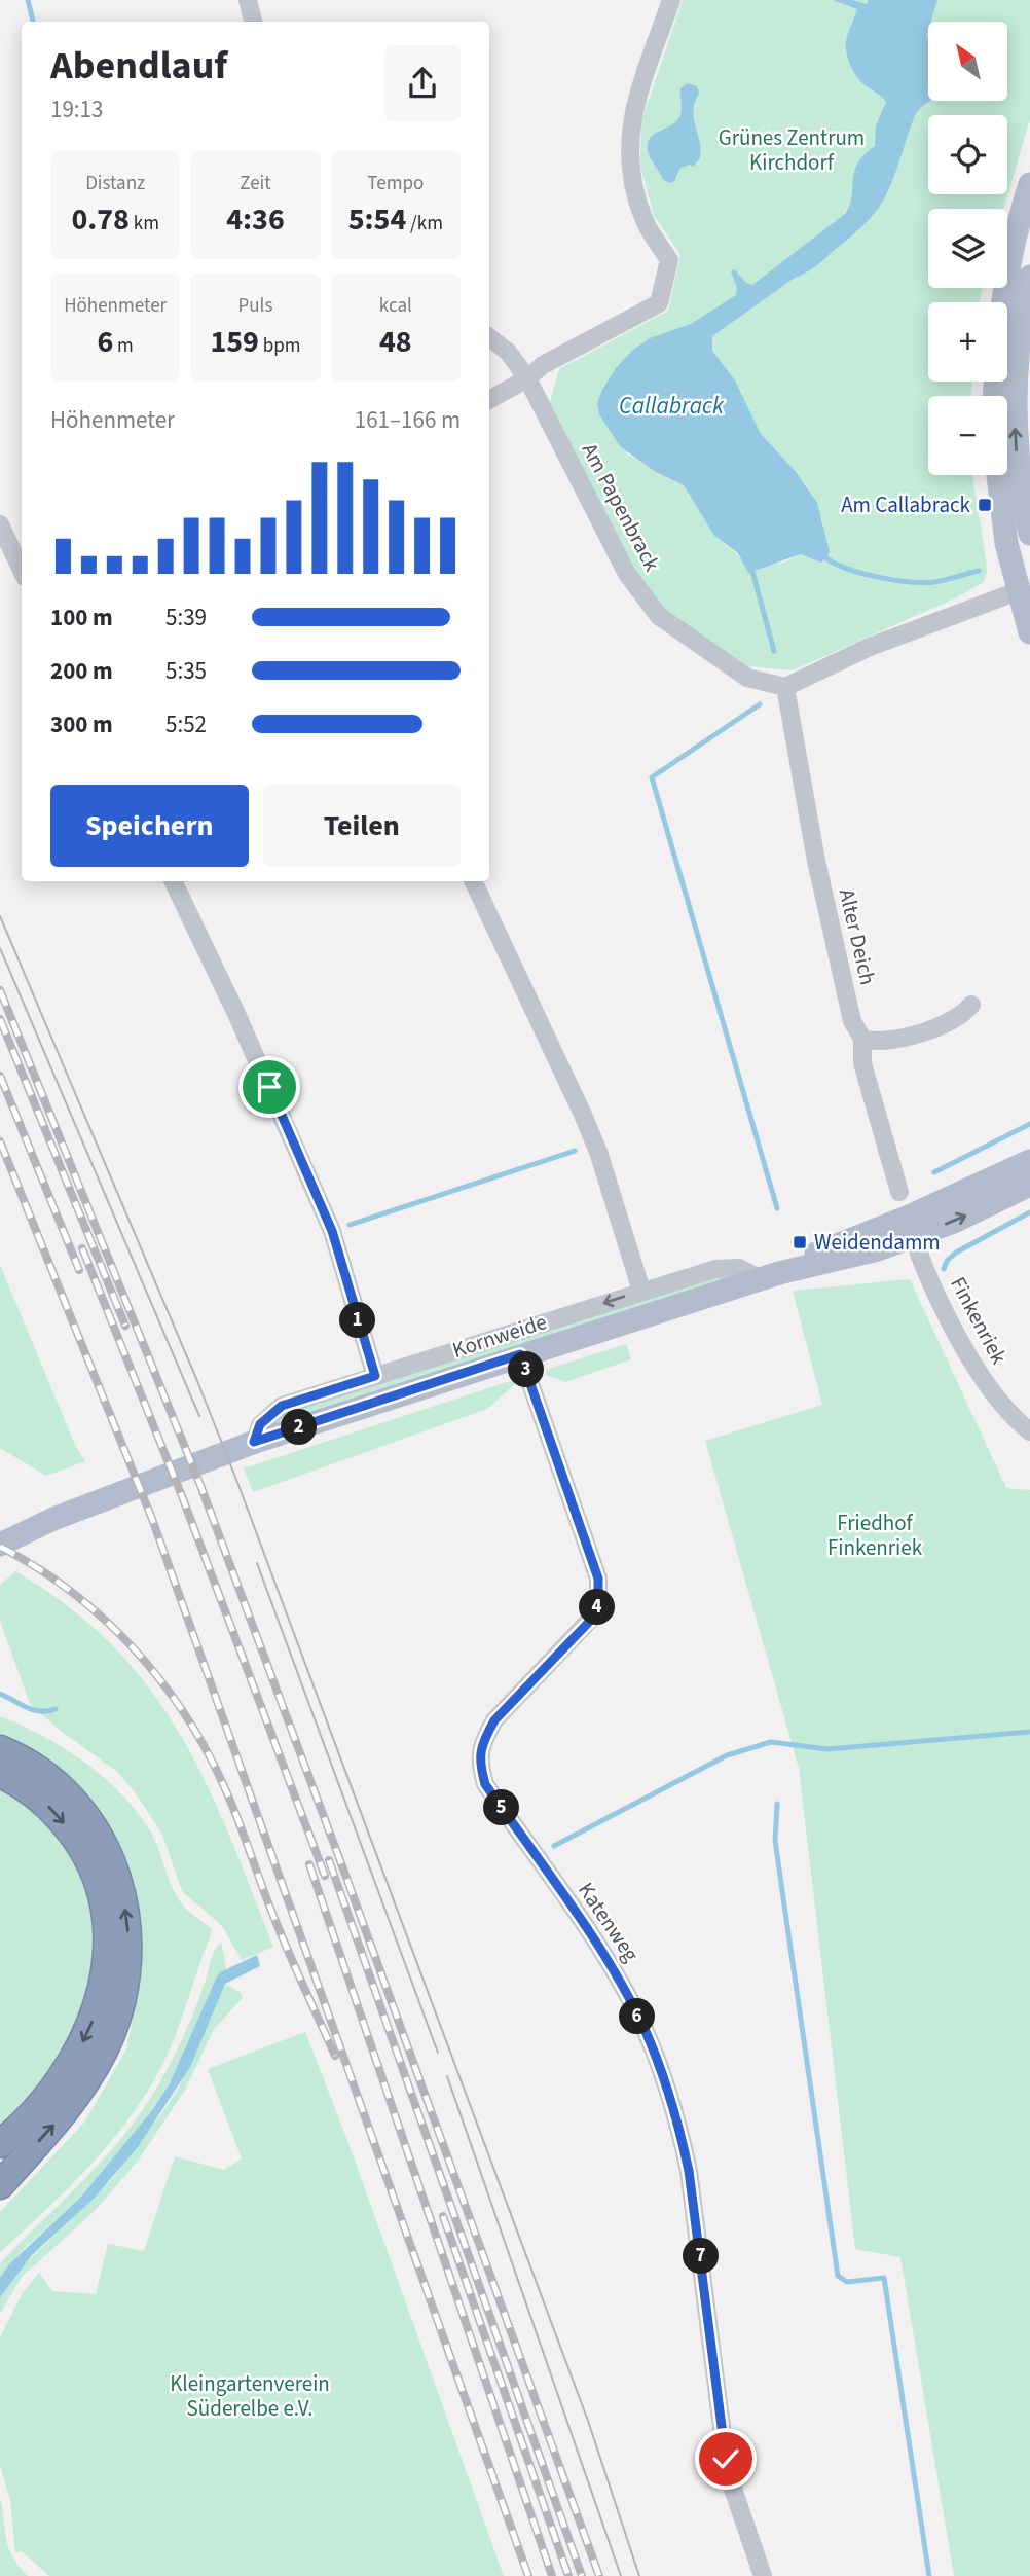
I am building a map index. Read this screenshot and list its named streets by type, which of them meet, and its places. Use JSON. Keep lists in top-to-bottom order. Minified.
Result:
{"streets":{"main road":["Kornweide"],"street":["Am Papenbrack","Alter Deich","Finkenriek","Katenweg"]},"crossings":[["Am Papenbrack","Alter Deich"],["Finkenriek","Kornweide"],["Kornweide","Katenweg"]],"water":["Callabrack"],"parks":["Grünes Zentrum Kirchdorf","Friedhof Finkenriek","Kleingartenverein Süderelbe e.V."],"places":{"transit":["Am Callabrack","Weidendamm"]},"north":"top left","page":{"map_buttons":["+","−"],"heading":["Abendlauf","19:13"],"stats":[["Distanz","0.78 km"],["Zeit","4:36"],["Tempo","5:54 /km"],["Höhenmeter","6 m"],["Puls","159 bpm"],["kcal","48"]],"chart":["Höhenmeter","161–166 m"],"list":[{"name":"100 m","note":"5:39"},{"name":"200 m","note":"5:35"},{"name":"300 m","note":"5:52"}],"buttons":["Speichern","Teilen"],"pins":["1","3","2","4","5","6","7"]}}
